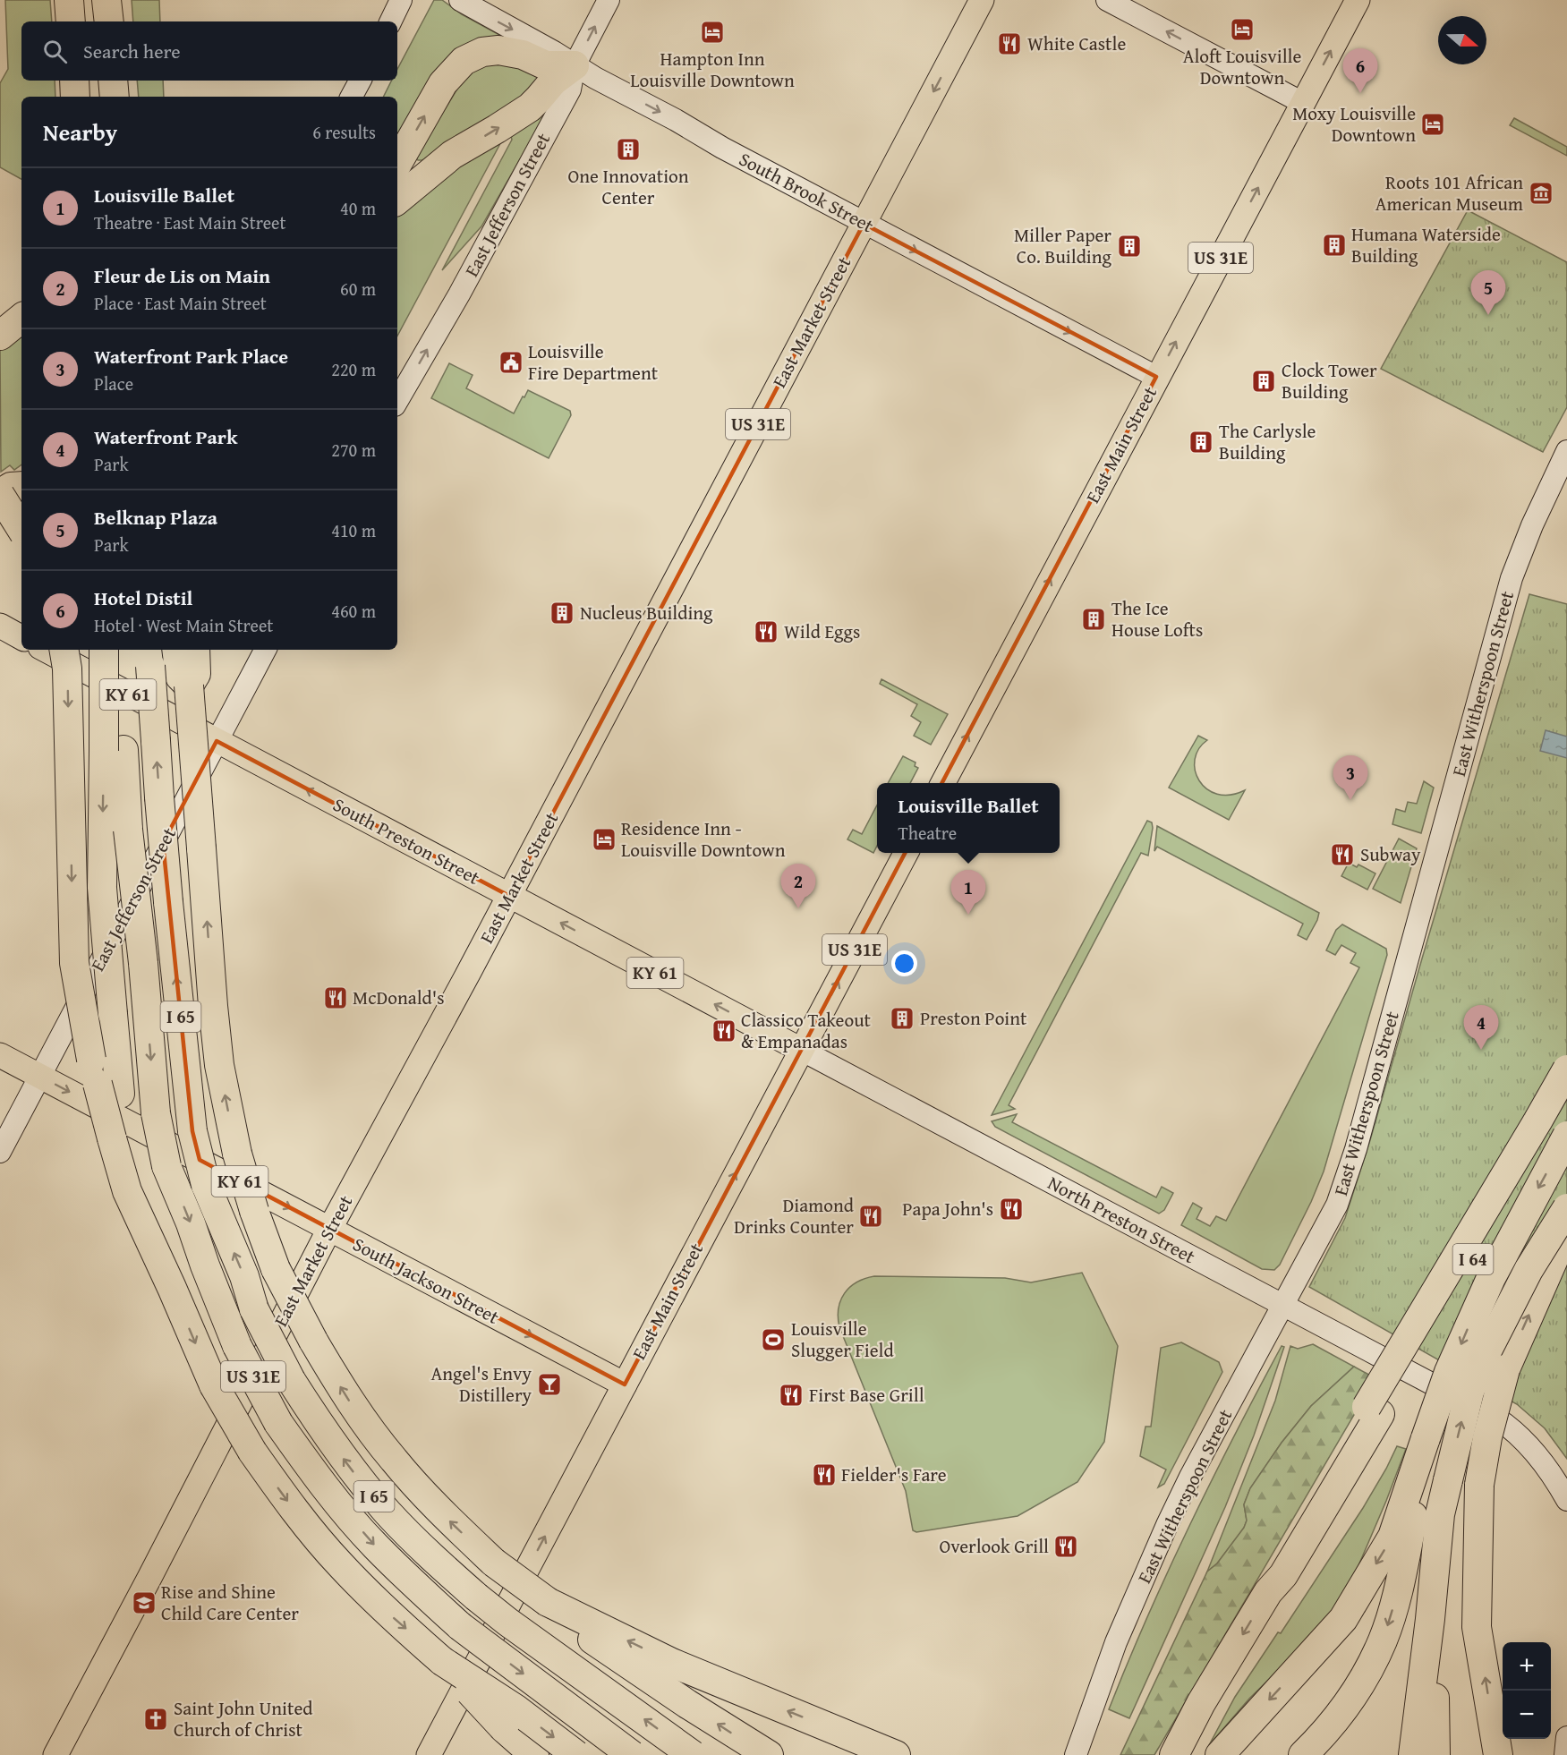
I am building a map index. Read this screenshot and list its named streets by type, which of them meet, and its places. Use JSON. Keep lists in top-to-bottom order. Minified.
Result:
{"streets":{"highway":["I 65","I 64"],"main road":["US 31E","East Market Street","East Main Street","KY 61","South Preston Street","South Jackson Street"],"street":["South Brook Street","East Jefferson Street","East Witherspoon Street","North Preston Street"]},"crossings":[["South Brook Street","East Jefferson Street"],["South Brook Street","East Market Street"],["South Brook Street","East Main Street"],["East Jefferson Street","South Preston Street"],["East Jefferson Street","South Jackson Street"],["US 31E","East Main Street"],["East Market Street","South Preston Street"],["East Market Street","South Jackson Street"],["East Main Street","South Preston Street"],["East Main Street","North Preston Street"],["East Main Street","South Jackson Street"],["East Witherspoon Street","North Preston Street"],["South Preston Street","North Preston Street"]],"one_way":["South Brook Street","East Jefferson Street","East Main Street","South Preston Street","South Jackson Street"],"places":{"hotel":["Aloft Louisville Downtown","Hampton Inn Louisville Downtown","Moxy Louisville Downtown","Residence Inn - Louisville Downtown"],"restaurant":["White Castle","Wild Eggs","Subway","McDonald's","Classico Takeout & Empanadas","Papa John's","Diamond Drinks Counter","First Base Grill","Fielder's Fare","Overlook Grill"],"building":["One Innovation Center","Humana Waterside Building","Miller Paper Co. Building","Clock Tower Building","The Carlysle Building","Nucleus Building","The Ice House Lofts","Preston Point"],"museum":["Roots 101 African American Museum"],"public building":["Louisville Fire Department"],"sports":["Louisville Slugger Field"],"bar":["Angel's Envy Distillery"],"school or university":["Rise and Shine Child Care Center"],"church":["Saint John United Church of Christ"]},"north":"right","page":{"search":"Search here","pins":["6","5","3","2","1","4"],"heading":["Nearby","6 results"],"list":[{"mark":"1","name":"Louisville Ballet","note":"Theatre · East Main Street","value":"40 m"},{"mark":"2","name":"Fleur de Lis on Main","note":"Place · East Main Street","value":"60 m"},{"mark":"3","name":"Waterfront Park Place","note":"Place","value":"220 m"},{"mark":"4","name":"Waterfront Park","note":"Park","value":"270 m"},{"mark":"5","name":"Belknap Plaza","note":"Park","value":"410 m"},{"mark":"6","name":"Hotel Distil","note":"Hotel · West Main Street","value":"460 m"}],"popup":["Louisville Ballet","Theatre"],"map_buttons":["+","−"]}}
